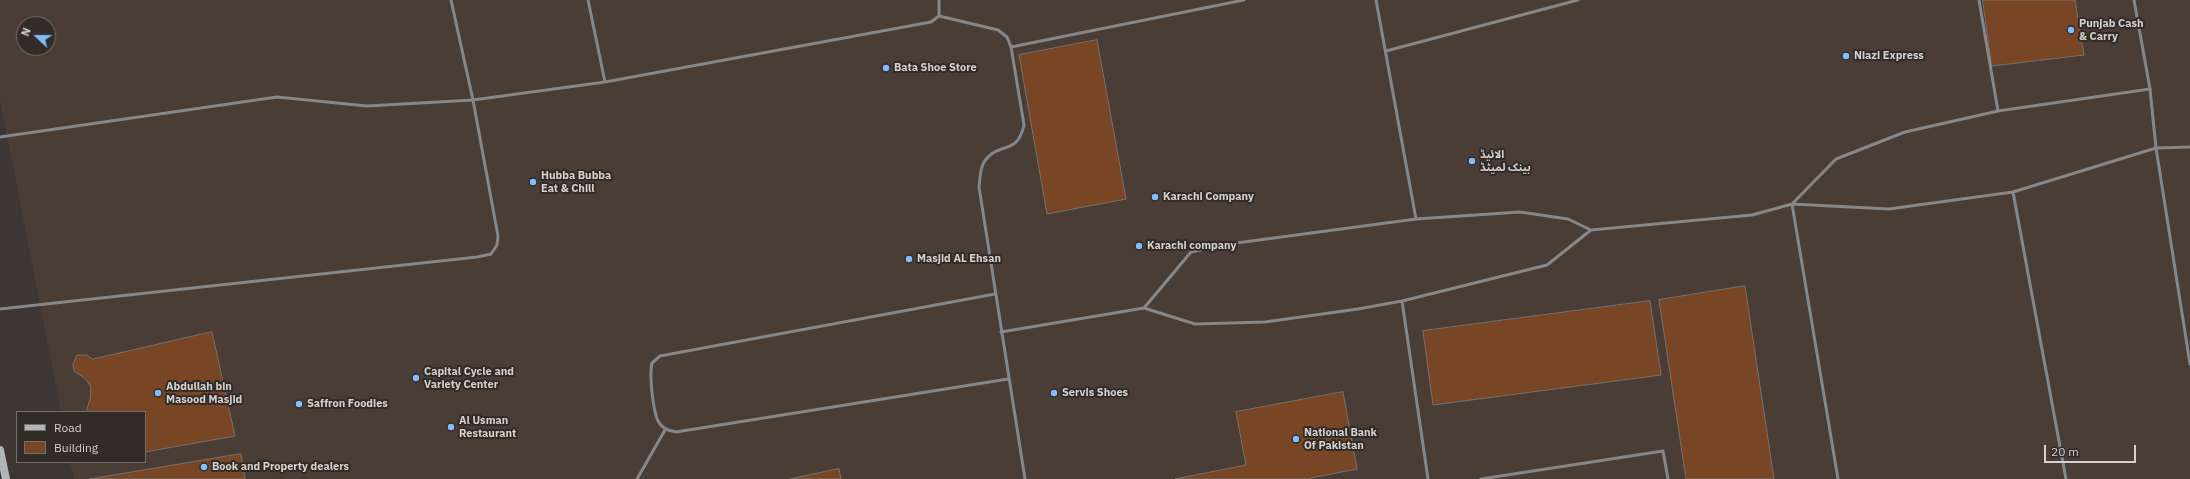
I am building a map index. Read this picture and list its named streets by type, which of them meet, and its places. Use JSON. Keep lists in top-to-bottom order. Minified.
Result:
{"places":["Punjab Cash & Carry","Niazi Express","Bata Shoe Store","الائیڈ بینک لمیٹڈ","Hubba Bubba Eat & Chill","Karachi Company","Karachi company","Masjid AL Ehsan","Capital Cycle and Variety Center","Abdullah bin Masood Masjid","Servis Shoes","Saffron Foodies","Al Usman Restaurant","National Bank Of Pakistan","Book and Property dealers"],"legend":["Road","Building"],"scale_bar":"20 m","north":"left"}
